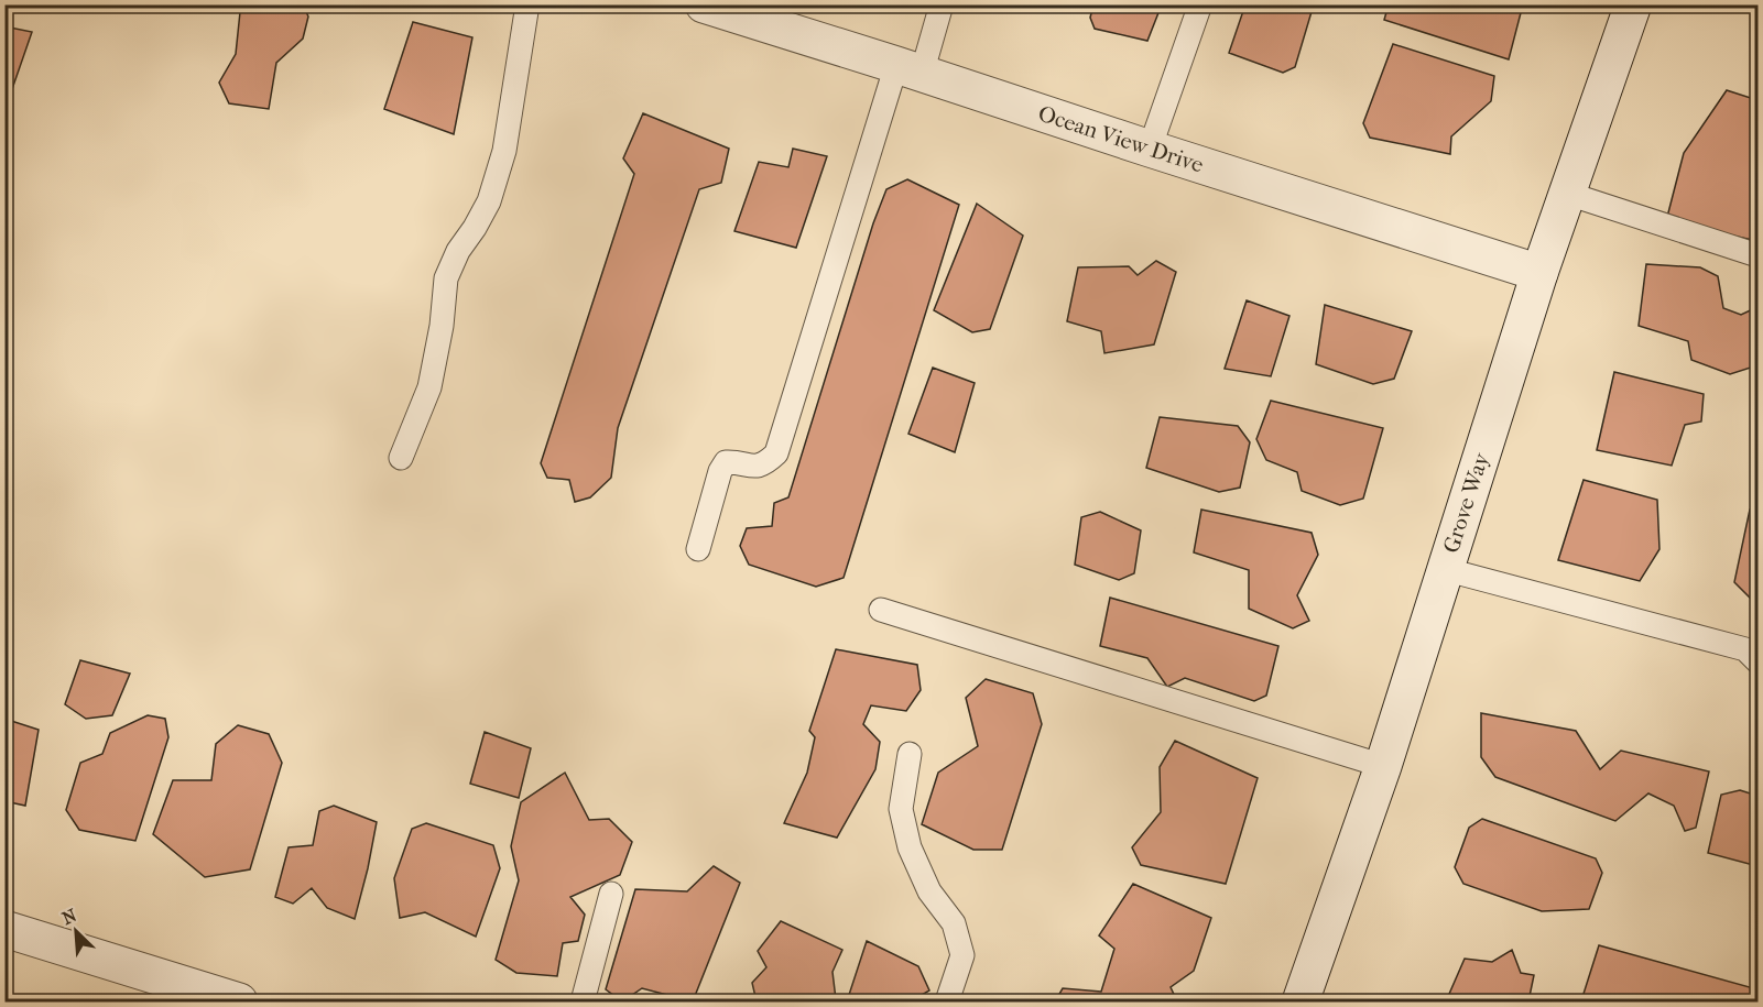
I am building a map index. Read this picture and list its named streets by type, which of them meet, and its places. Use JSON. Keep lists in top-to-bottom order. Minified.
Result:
{"streets":{"street":["Ocean View Drive","Grove Way"]},"crossings":[["Ocean View Drive","Grove Way"]],"north":"top left"}
